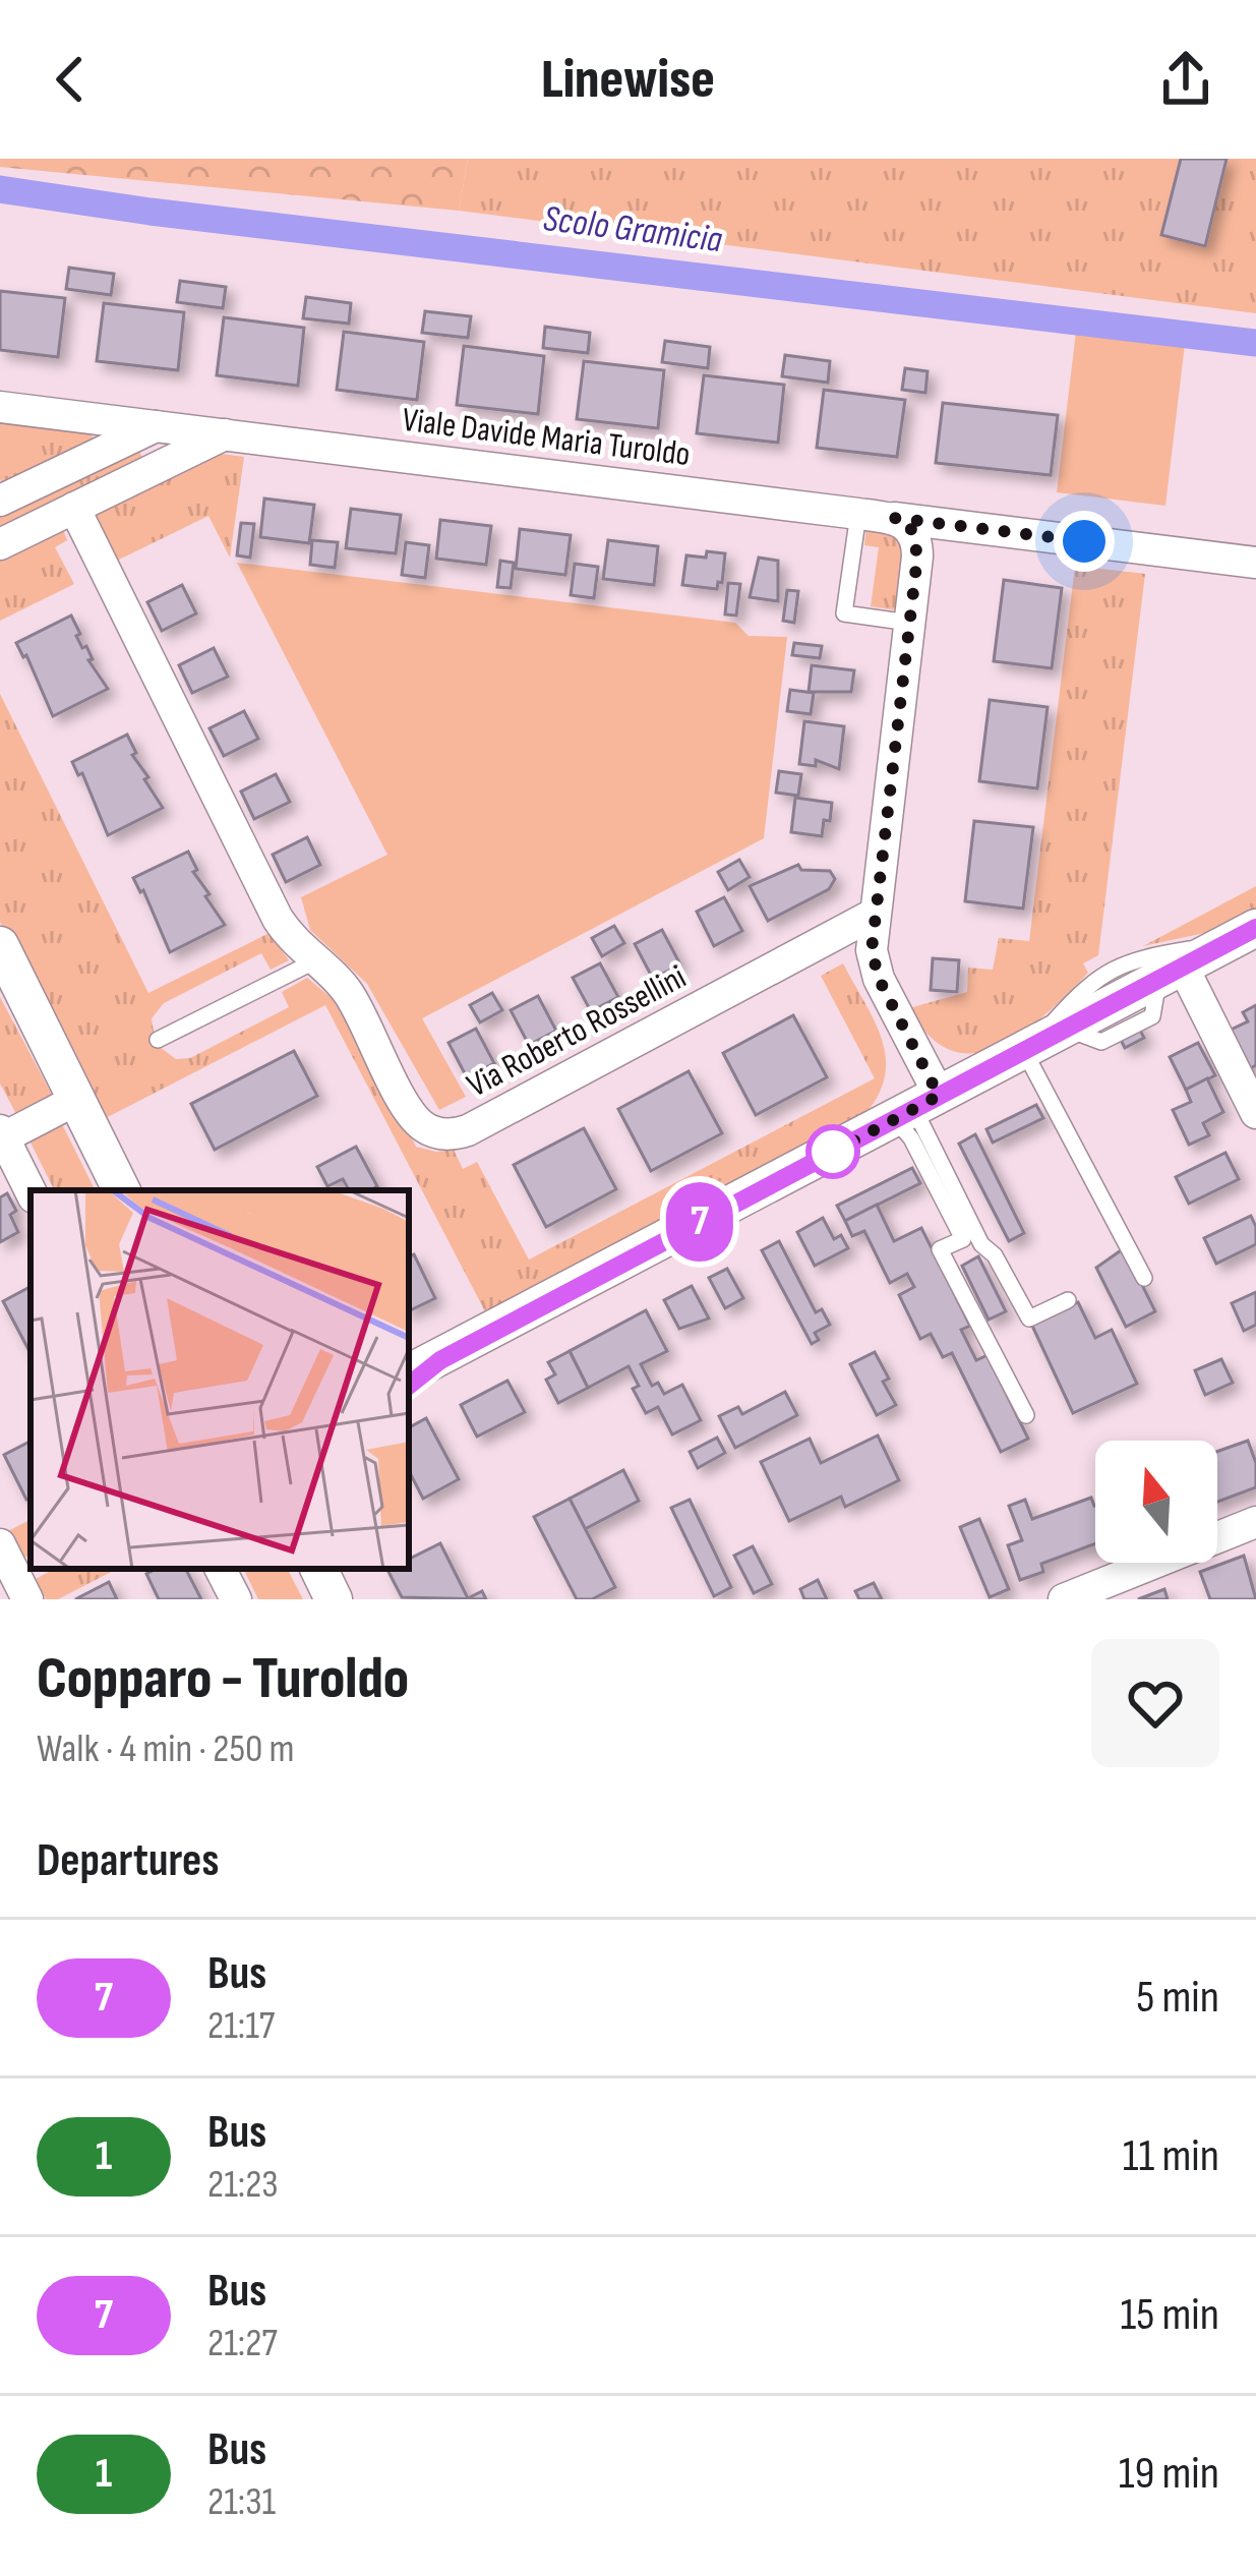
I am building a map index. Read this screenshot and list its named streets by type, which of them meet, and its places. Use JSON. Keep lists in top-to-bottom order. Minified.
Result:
{"streets":{"street":["Viale Davide Maria Turoldo","Via Roberto Rossellini"]},"water":["Scolo Gramicia"],"lines":["bus line 7"],"north":"top","page":{"header":"Linewise","on_map":"7","heading":[["Copparo - Turoldo","Walk · 4 min · 250 m"],"Departures"],"list":[{"mark":"7","name":"Bus","note":"21:17","value":"5 min"},{"mark":"1","name":"Bus","note":"21:23","value":"11 min"},{"mark":"7","name":"Bus","note":"21:27","value":"15 min"},{"mark":"1","name":"Bus","note":"21:31","value":"19 min"}]}}
